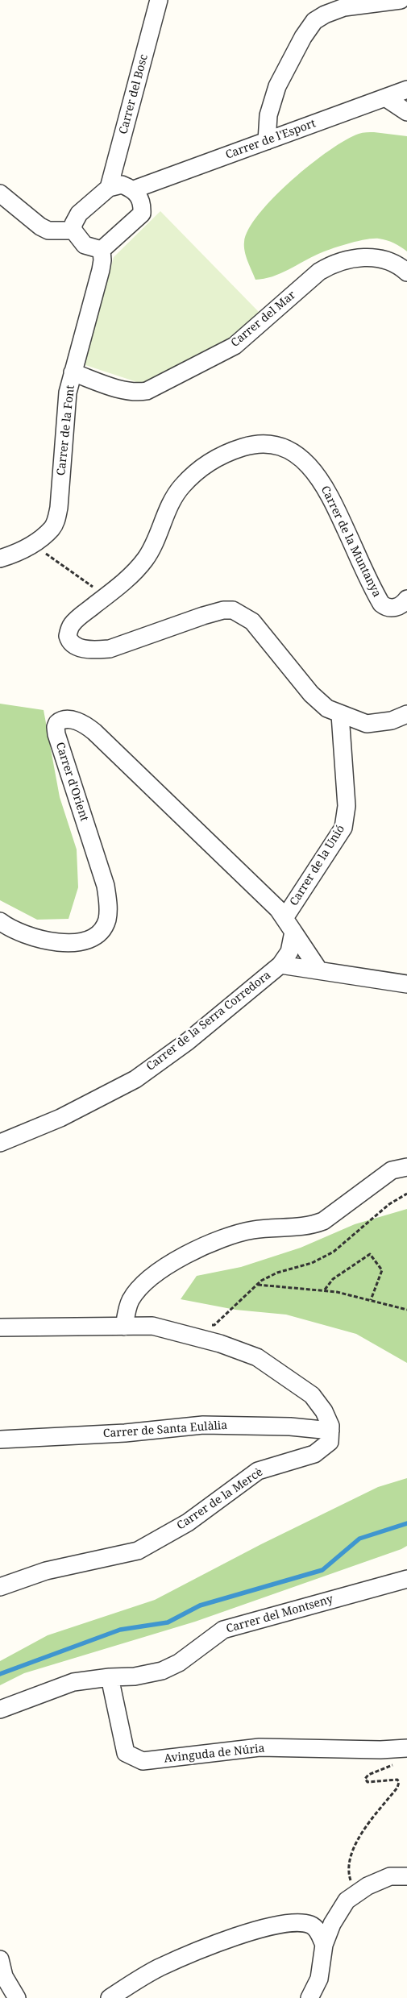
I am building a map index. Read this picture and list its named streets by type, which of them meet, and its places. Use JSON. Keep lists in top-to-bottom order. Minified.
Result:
{"streets":{"street":["Carrer del Bosc","Carrer de l'Esport","Carrer del Mar","Carrer de la Font","Carrer de la Muntanya","Carrer d'Orient","Carrer de la Unió","Carrer de la Serra Corredora","Carrer de Santa Eulàlia","Carrer de la Mercè","Carrer del Montseny","Avinguda de Núria"]},"crossings":[["Carrer del Mar","Carrer de la Font"],["Carrer de la Muntanya","Carrer de la Unió"],["Carrer d'Orient","Carrer de la Unió"],["Carrer d'Orient","Carrer de la Serra Corredora"],["Carrer de Santa Eulàlia","Carrer de la Mercè"],["Carrer del Montseny","Avinguda de Núria"]]}
